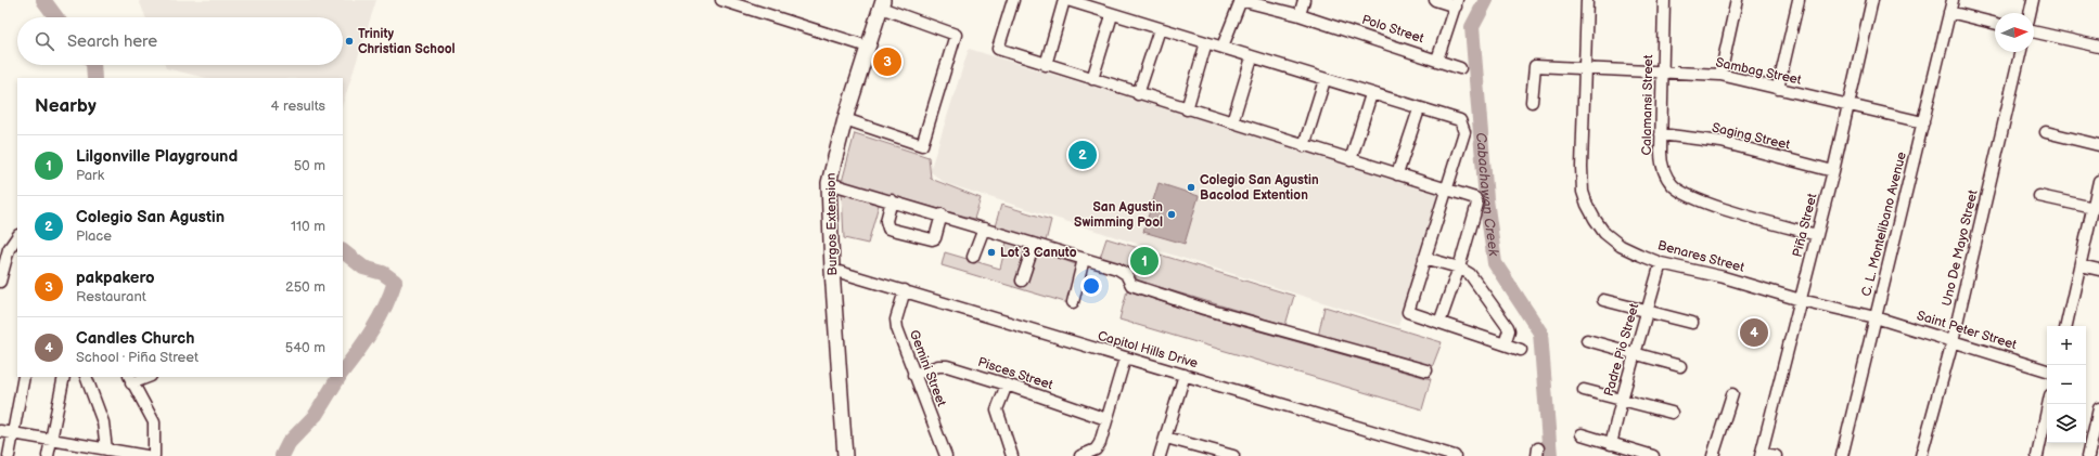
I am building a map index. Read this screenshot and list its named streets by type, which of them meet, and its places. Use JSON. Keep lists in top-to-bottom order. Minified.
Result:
{"streets":{"main road":["Burgos Extension"],"street":["Polo Street","Sambag Street","Calamansi Street","Saging Street","C. L. Montelibano Avenue","Piña Street","Uno De Mayo Street","Benares Street","Saint Peter Street","Capitol Hills Drive","Padre Pio Street","Gemini Street","Pisces Street"]},"crossings":[["Sambag Street","Calamansi Street"],["Sambag Street","C. L. Montelibano Avenue"],["Sambag Street","Piña Street"],["Sambag Street","Benares Street"],["Calamansi Street","Saging Street"],["Calamansi Street","Piña Street"],["Saging Street","Piña Street"],["Burgos Extension","Capitol Hills Drive"],["C. L. Montelibano Avenue","Benares Street"],["C. L. Montelibano Avenue","Saint Peter Street"],["Piña Street","Benares Street"],["Uno De Mayo Street","Saint Peter Street"],["Benares Street","Saint Peter Street"],["Benares Street","Padre Pio Street"],["Capitol Hills Drive","Gemini Street"],["Gemini Street","Pisces Street"]],"water":["Cabachawan Creek"],"places":["Trinity Christian School","Colegio San Agustin Bacolod Extention","San Agustin Swimming Pool","Lot 3 Canuto"],"north":"right","page":{"search":"Search here","pins":["3","2","1","4"],"heading":["Nearby","4 results"],"list":[{"mark":"1","name":"Lilgonville Playground","note":"Park","value":"50 m"},{"mark":"2","name":"Colegio San Agustin","note":"Place","value":"110 m"},{"mark":"3","name":"pakpakero","note":"Restaurant","value":"250 m"},{"mark":"4","name":"Candles Church","note":"School · Piña Street","value":"540 m"}],"map_buttons":["+","−"]}}
